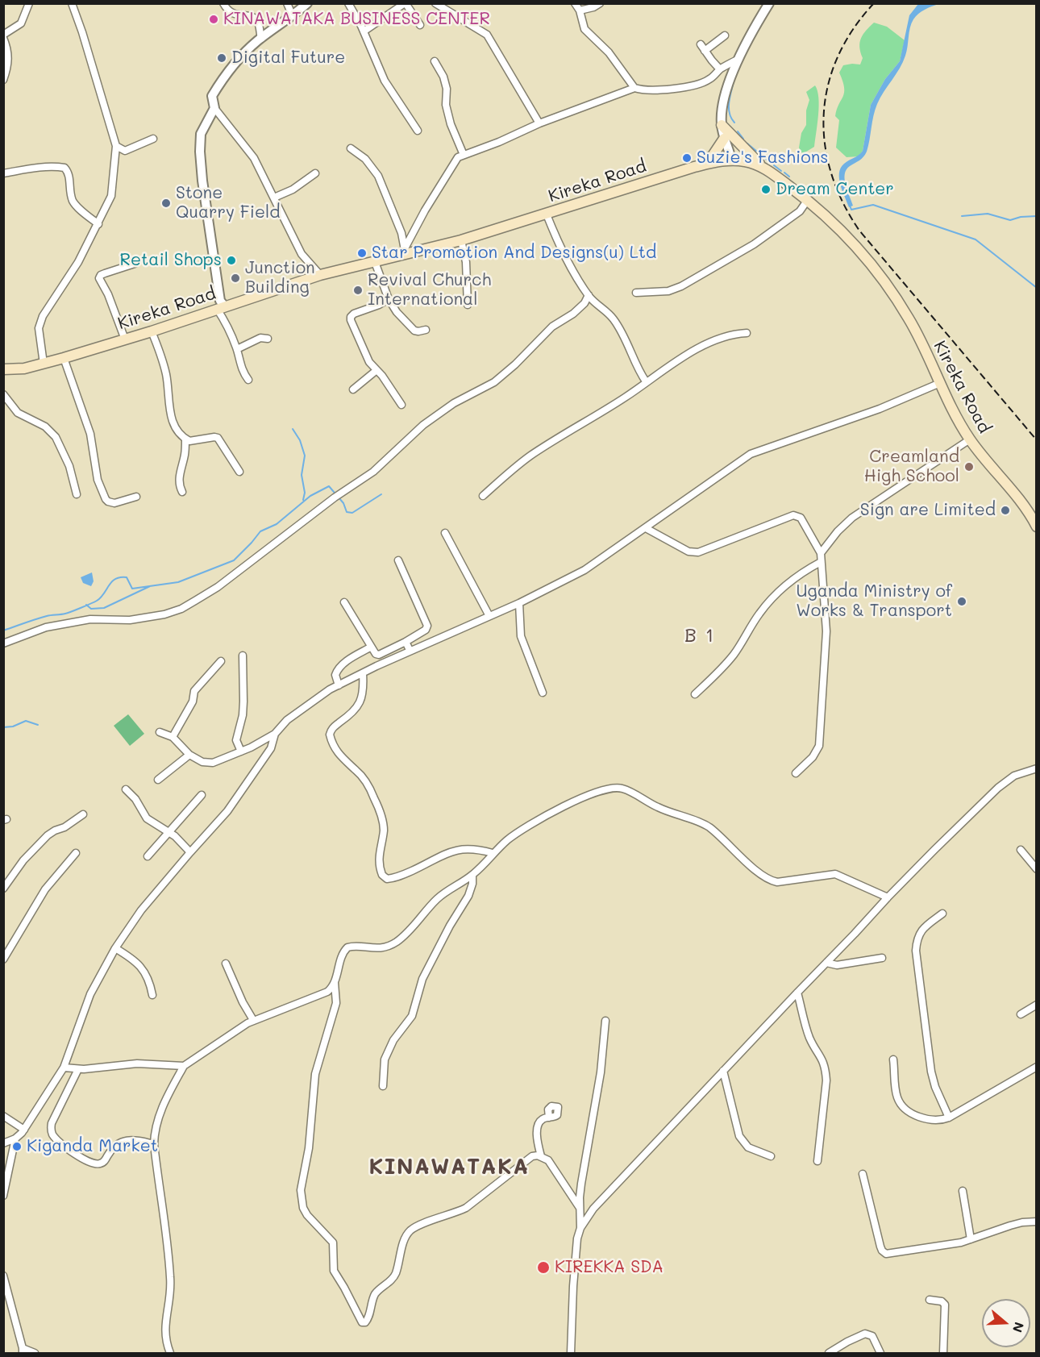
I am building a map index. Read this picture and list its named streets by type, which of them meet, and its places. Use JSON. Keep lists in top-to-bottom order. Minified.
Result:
{"streets":{"main road":["Kireka Road"]},"districts":["B 1","KINAWATAKA"],"places":["KINAWATAKA BUSINESS CENTER","Digital Future","Suzie's Fashions","Dream Center","Stone Quarry Field","Star Promotion And Designs(u) Ltd","Retail Shops","Junction Building","Revival Church International","Creamland High School","Sign are Limited","Uganda Ministry of Works & Transport","Kiganda Market","KIREKKA SDA"],"north":"right"}
